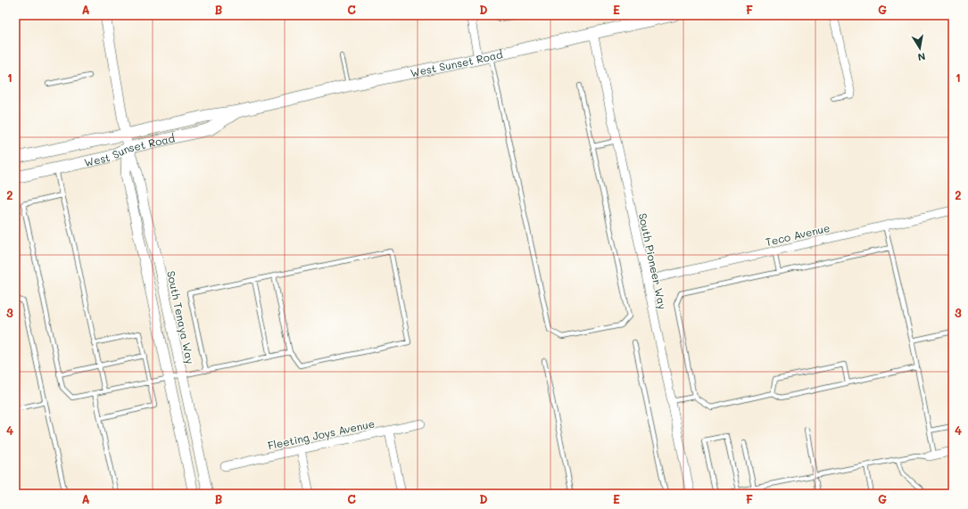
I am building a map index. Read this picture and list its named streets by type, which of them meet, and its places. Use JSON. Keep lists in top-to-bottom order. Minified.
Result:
{"streets":{"main road":["West Sunset Road"],"street":["Teco Avenue","South Pioneer Way","South Tenaya Way","Fleeting Joys Avenue"]},"crossings":[["West Sunset Road","South Pioneer Way"],["West Sunset Road","South Tenaya Way"],["Teco Avenue","South Pioneer Way"]],"north":"bottom","grid":{"columns":["A","B","C","D","E","F","G"],"rows":["1","2","3","4"]}}
